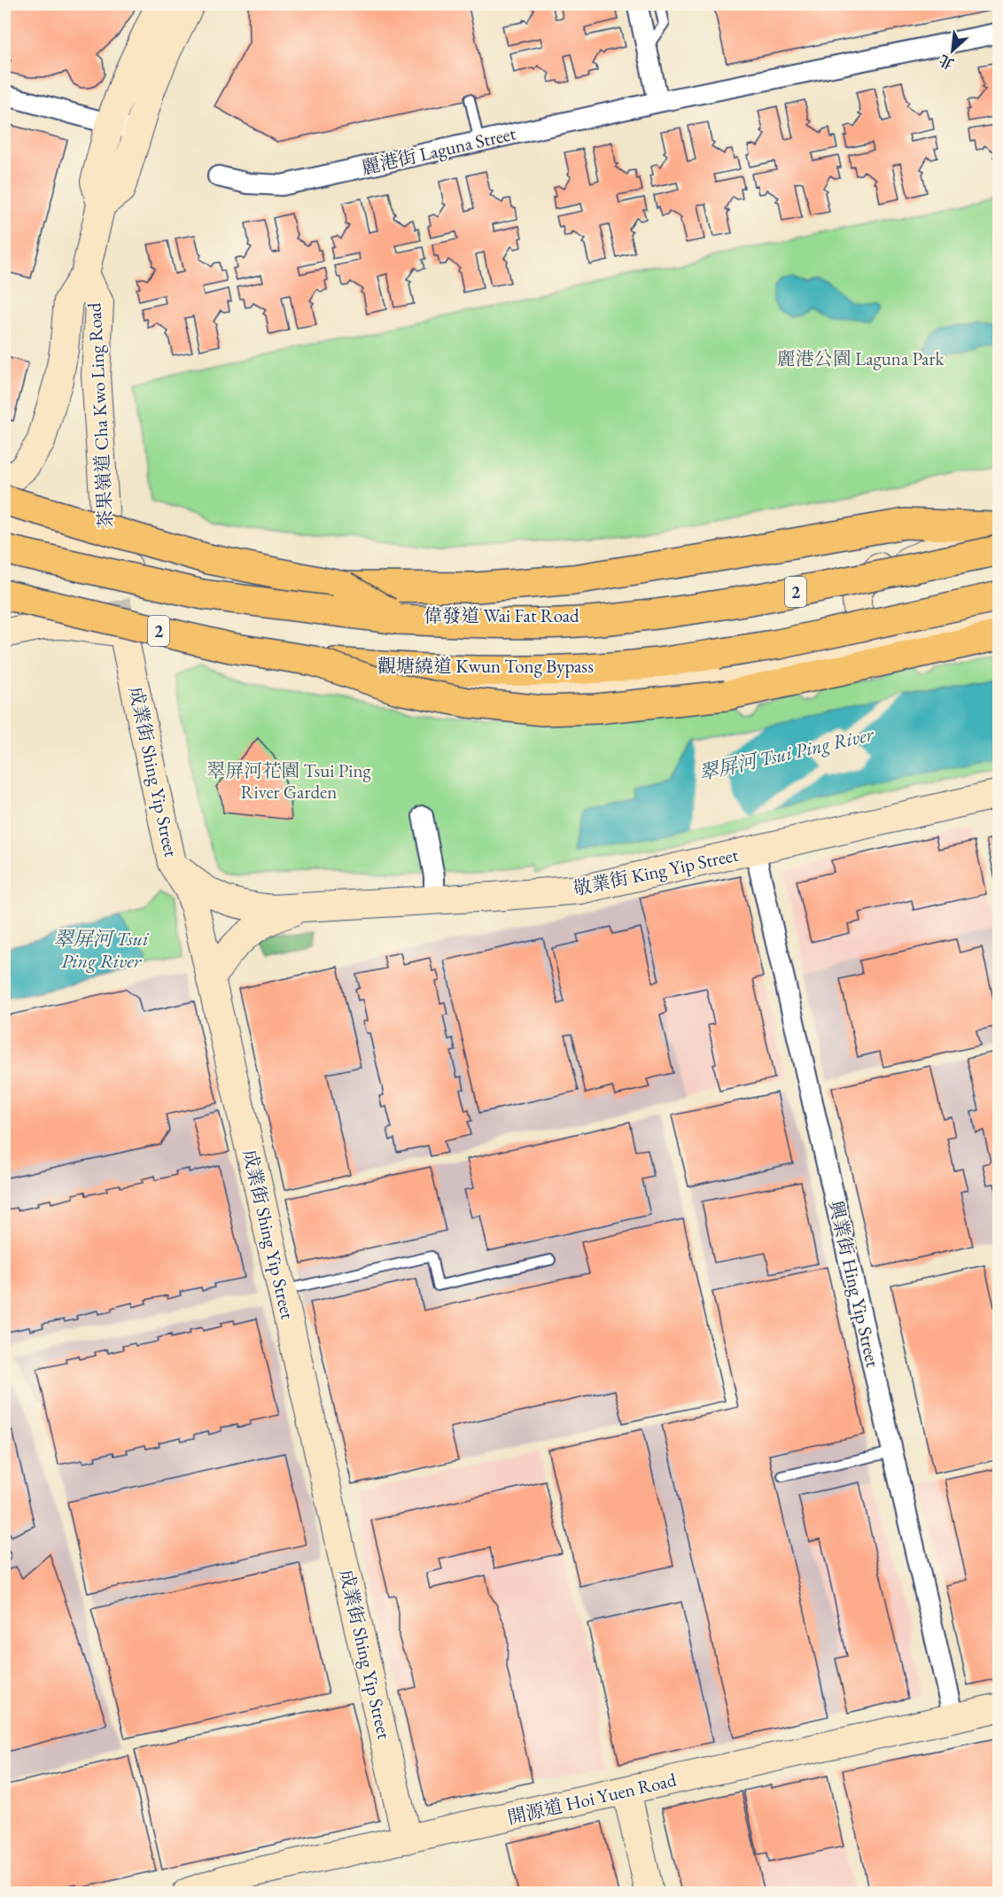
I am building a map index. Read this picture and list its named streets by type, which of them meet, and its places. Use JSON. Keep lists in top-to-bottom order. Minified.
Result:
{"streets":{"highway":["2","觀塘繞道 Kwun Tong Bypass"],"main road":["茶果嶺道 Cha Kwo Ling Road","偉發道 Wai Fat Road","成業街 Shing Yip Street","敬業街 King Yip Street","開源道 Hoi Yuen Road"],"street":["麗港街 Laguna Street","興業街 Hing Yip Street"]},"crossings":[["茶果嶺道 Cha Kwo Ling Road","偉發道 Wai Fat Road"],["2","偉發道 Wai Fat Road"],["成業街 Shing Yip Street","敬業街 King Yip Street"],["成業街 Shing Yip Street","開源道 Hoi Yuen Road"],["敬業街 King Yip Street","興業街 Hing Yip Street"],["興業街 Hing Yip Street","開源道 Hoi Yuen Road"]],"water":["翠屏河 Tsui Ping River"],"parks":["麗港公園 Laguna Park","翠屏河花園 Tsui Ping River Garden"],"north":"bottom left"}
